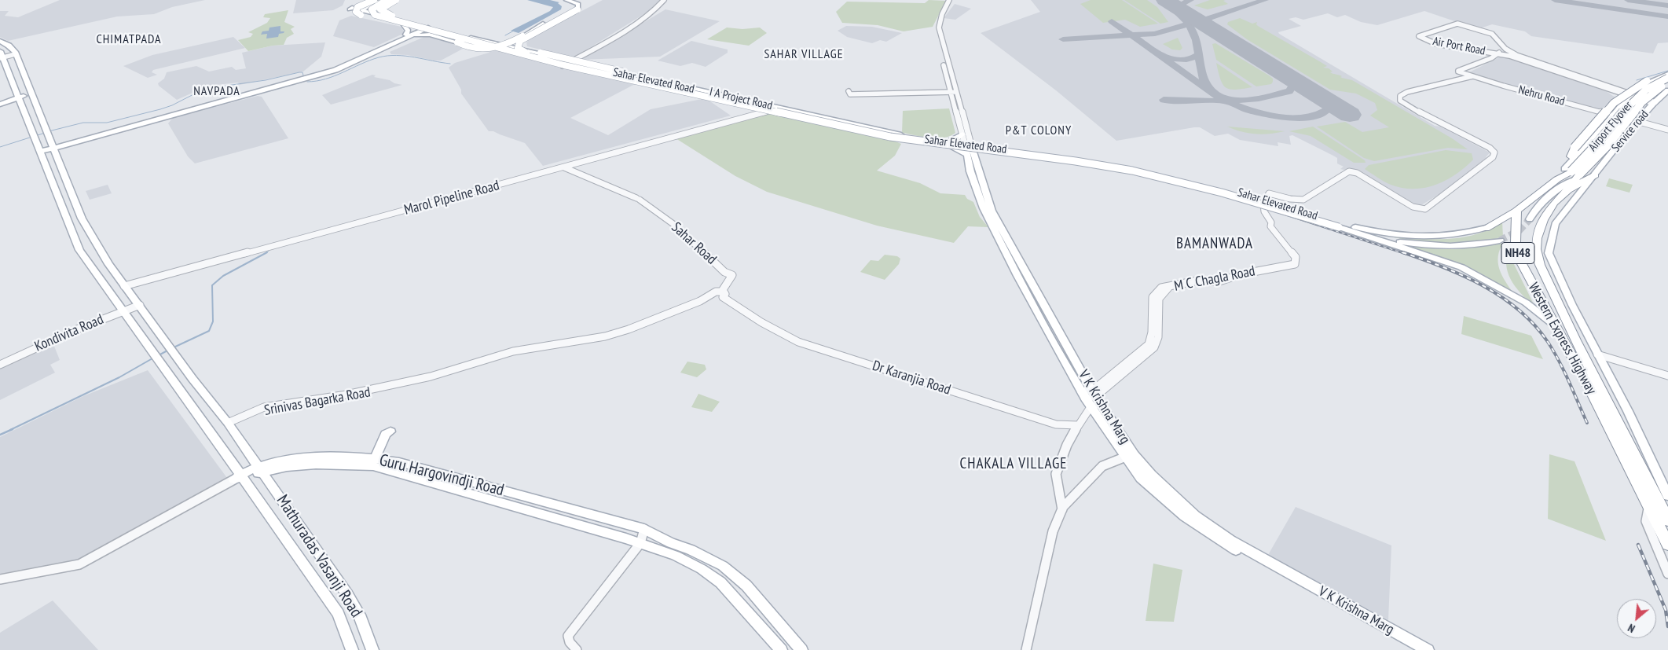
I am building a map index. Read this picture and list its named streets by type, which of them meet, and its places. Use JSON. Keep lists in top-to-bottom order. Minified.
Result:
{"streets":{"highway":["Airport Flyover","NH48","Western Express Highway"],"main road":["Sahar Elevated Road","I A Project Road","Service road","V K Krishna Marg","Guru Hargovindji Road","Mathuradas Vasanji Road"],"street":["Air Port Road","Nehru Road","Marol Pipeline Road","Sahar Road","M C Chagla Road","Kondivita Road","Dr Karanjia Road","Srinivas Bagarka Road"]},"crossings":[["Air Port Road","Nehru Road"],["Air Port Road","Service road"],["Sahar Elevated Road","I A Project Road"],["Nehru Road","Service road"],["I A Project Road","Marol Pipeline Road"],["I A Project Road","V K Krishna Marg"],["Airport Flyover","NH48"],["Airport Flyover","Western Express Highway"],["Marol Pipeline Road","Sahar Road"],["Marol Pipeline Road","Mathuradas Vasanji Road"],["Sahar Road","Dr Karanjia Road"],["Sahar Road","Srinivas Bagarka Road"],["NH48","Western Express Highway"],["M C Chagla Road","V K Krishna Marg"],["Kondivita Road","Mathuradas Vasanji Road"],["Dr Karanjia Road","Srinivas Bagarka Road"],["Srinivas Bagarka Road","Mathuradas Vasanji Road"],["Guru Hargovindji Road","Mathuradas Vasanji Road"]],"districts":["CHIMATPADA","SAHAR VILLAGE","NAVPADA","P&T COLONY","BAMANWADA","CHAKALA VILLAGE"],"north":"bottom left"}
